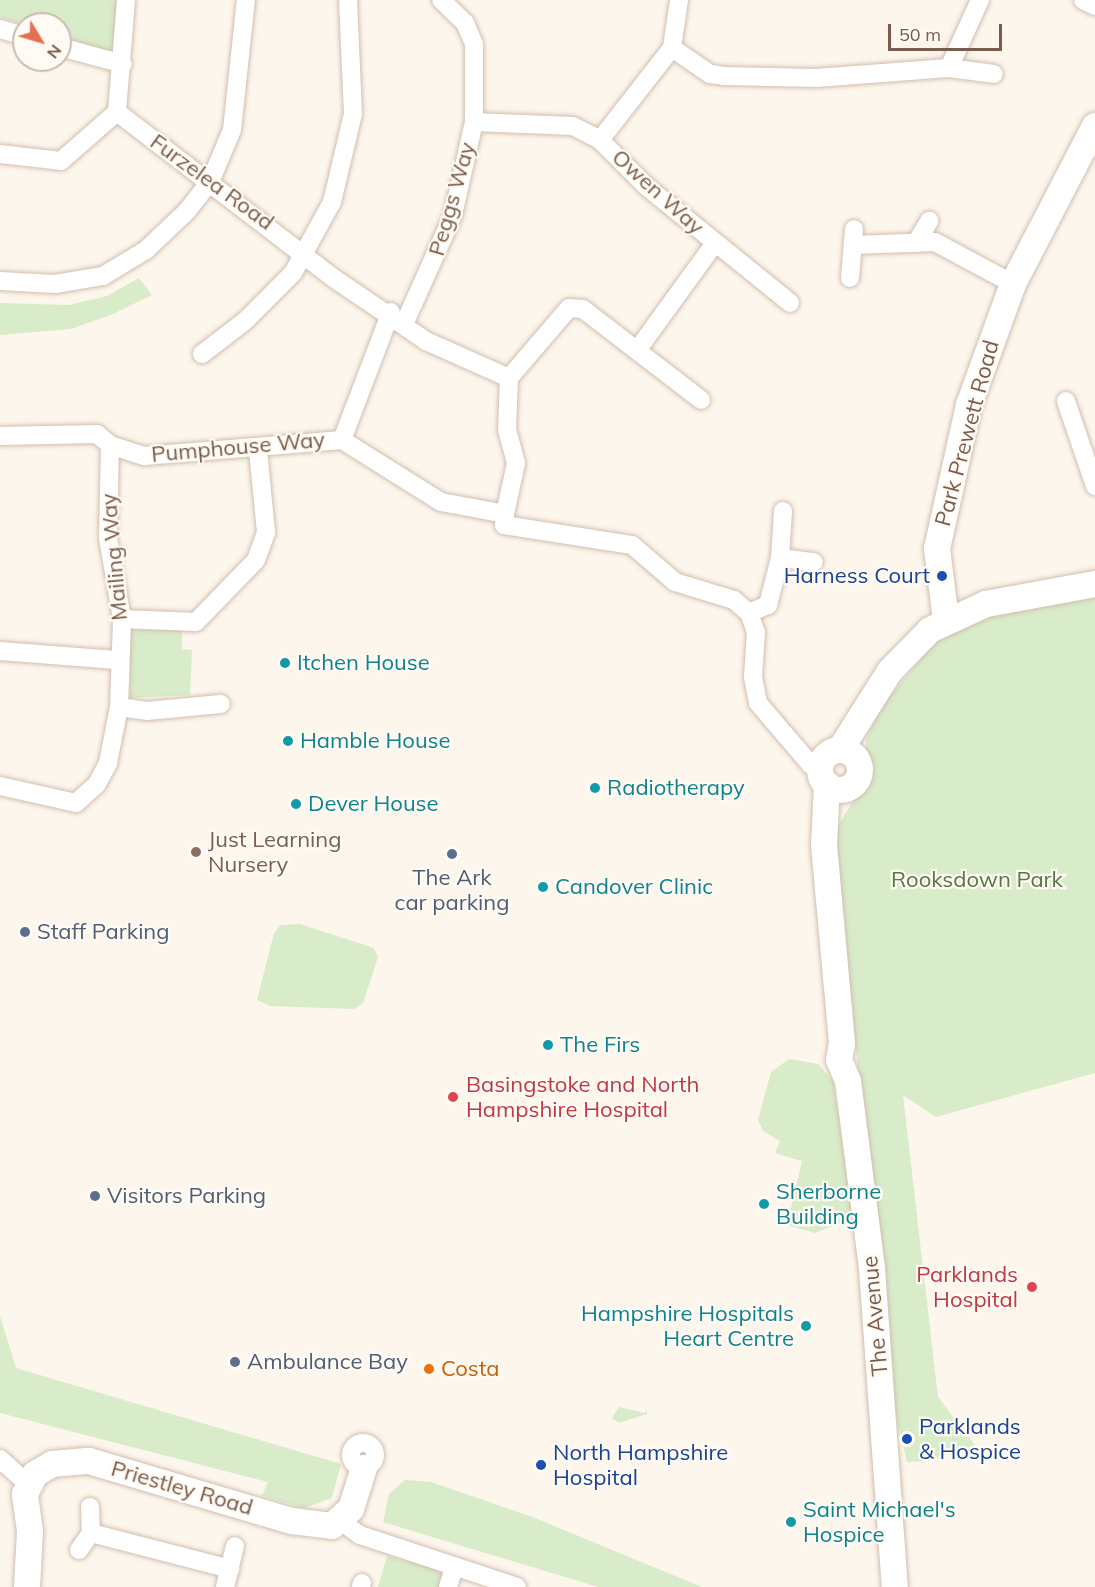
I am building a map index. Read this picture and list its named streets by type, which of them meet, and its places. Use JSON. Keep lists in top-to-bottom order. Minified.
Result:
{"streets":{"street":["Furzelea Road","Owen Way","Peggs Way","Park Prewett Road","Pumphouse Way","Mailing Way","The Avenue","Priestley Road"]},"crossings":[["Furzelea Road","Peggs Way"],["Owen Way","Peggs Way"],["Peggs Way","Pumphouse Way"],["Pumphouse Way","Mailing Way"]],"parks":["Rooksdown Park"],"places":["Harness Court","Itchen House","Hamble House","Radiotherapy","Dever House","Just Learning Nursery","The Ark car parking","Candover Clinic","Staff Parking","The Firs","Basingstoke and North Hampshire Hospital","Visitors Parking","Sherborne Building","Parklands Hospital","Hampshire Hospitals Heart Centre","Ambulance Bay","Costa","Parklands & Hospice","North Hampshire Hospital","Saint Michael's Hospice"],"scale_bar":"50 m","north":"bottom right"}
